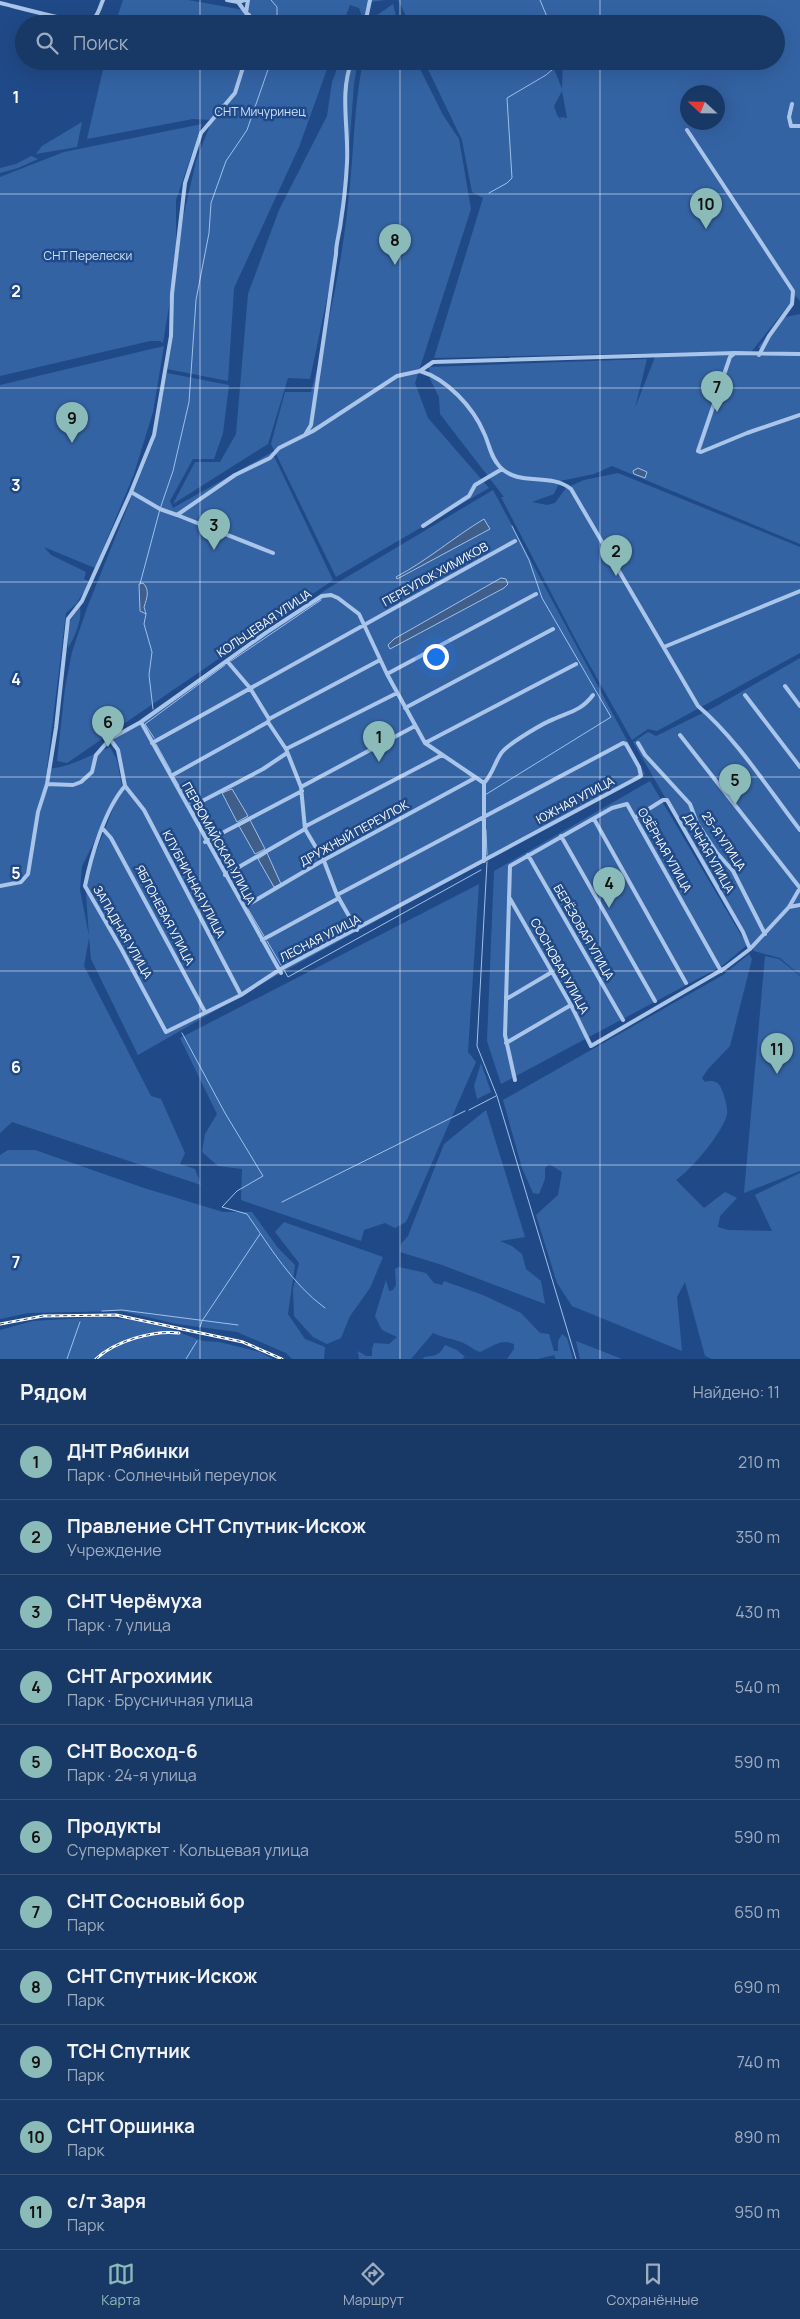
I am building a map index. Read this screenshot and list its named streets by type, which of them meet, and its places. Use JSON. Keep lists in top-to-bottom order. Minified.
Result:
{"streets":{"street":["ПЕРЕУЛОК ХИМИКОВ","КОЛЬЦЕВАЯ УЛИЦА","ЮЖНАЯ УЛИЦА","ДРУЖНЫЙ ПЕРЕУЛОК","25-Я УЛИЦА","ПЕРВОМАЙСКАЯ УЛИЦА","ОЗЁРНАЯ УЛИЦА","ДАЧНАЯ УЛИЦА","КЛУБНИЧНАЯ УЛИЦА","ЯБЛОНЕВАЯ УЛИЦА","ЗАПАДНАЯ УЛИЦА","БЕРЁЗОВАЯ УЛИЦА","ЛЕСНАЯ УЛИЦА","СОСНОВАЯ УЛИЦА"]},"crossings":[["ПЕРЕУЛОК ХИМИКОВ","КОЛЬЦЕВАЯ УЛИЦА"],["ПЕРЕУЛОК ХИМИКОВ","ПЕРВОМАЙСКАЯ УЛИЦА"],["КОЛЬЦЕВАЯ УЛИЦА","ДРУЖНЫЙ ПЕРЕУЛОК"],["КОЛЬЦЕВАЯ УЛИЦА","ПЕРВОМАЙСКАЯ УЛИЦА"],["ЮЖНАЯ УЛИЦА","ЛЕСНАЯ УЛИЦА"],["ДРУЖНЫЙ ПЕРЕУЛОК","ПЕРВОМАЙСКАЯ УЛИЦА"],["ПЕРВОМАЙСКАЯ УЛИЦА","ЛЕСНАЯ УЛИЦА"],["ОЗЁРНАЯ УЛИЦА","ДАЧНАЯ УЛИЦА"],["ОЗЁРНАЯ УЛИЦА","БЕРЁЗОВАЯ УЛИЦА"],["ОЗЁРНАЯ УЛИЦА","СОСНОВАЯ УЛИЦА"],["КЛУБНИЧНАЯ УЛИЦА","ЗАПАДНАЯ УЛИЦА"],["КЛУБНИЧНАЯ УЛИЦА","ЛЕСНАЯ УЛИЦА"],["ЯБЛОНЕВАЯ УЛИЦА","ЗАПАДНАЯ УЛИЦА"],["ЯБЛОНЕВАЯ УЛИЦА","ЛЕСНАЯ УЛИЦА"],["ЗАПАДНАЯ УЛИЦА","ЛЕСНАЯ УЛИЦА"]],"parks":["СНТ Мичуринец","СНТ Перелески"],"north":"left","page":{"search":"Поиск","pins":["10","8","7","9","3","2","6","1","5","4","11"],"heading":["Рядом","Найдено: 11"],"list":[{"mark":"1","name":"ДНТ Рябинки","note":"Парк · Солнечный переулок","value":"210 m"},{"mark":"2","name":"Правление СНТ Спутник-Искож","note":"Учреждение","value":"350 m"},{"mark":"3","name":"СНТ Черёмуха","note":"Парк · 7 улица","value":"430 m"},{"mark":"4","name":"СНТ Агрохимик","note":"Парк · Брусничная улица","value":"540 m"},{"mark":"5","name":"СНТ Восход-6","note":"Парк · 24-я улица","value":"590 m"},{"mark":"6","name":"Продукты","note":"Супермаркет · Кольцевая улица","value":"590 m"},{"mark":"7","name":"СНТ Сосновый бор","note":"Парк","value":"650 m"},{"mark":"8","name":"СНТ Спутник-Искож","note":"Парк","value":"690 m"},{"mark":"9","name":"ТСН Спутник","note":"Парк","value":"740 m"},{"mark":"10","name":"СНТ Оршинка","note":"Парк","value":"890 m"},{"mark":"11","name":"с/т Заря","note":"Парк","value":"950 m"}],"nav":["Карта","Маршрут","Сохранённые"]},"grid":{"rows":["1","2","3","4","5","6","7"]}}
